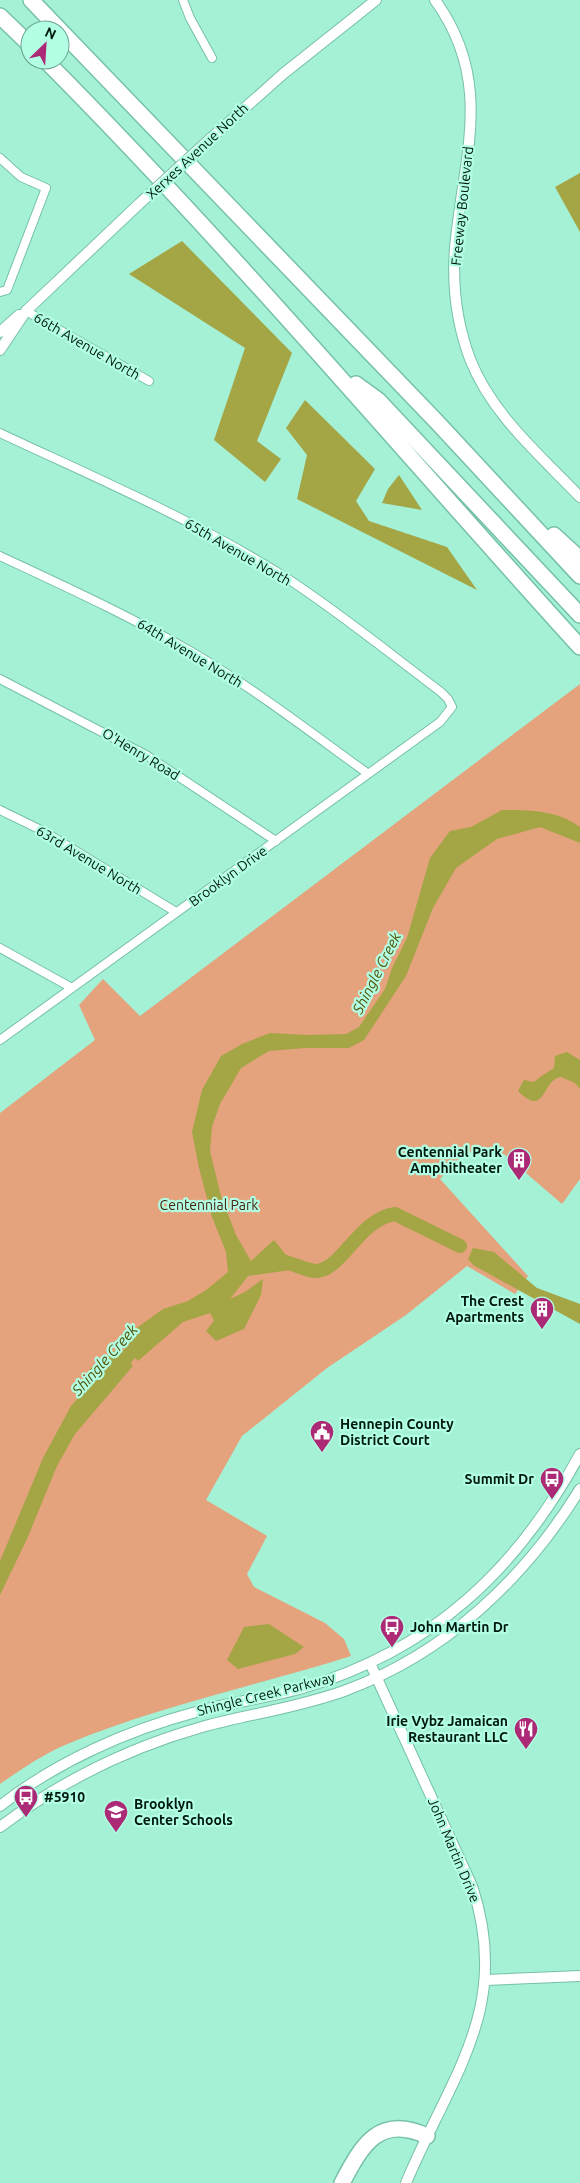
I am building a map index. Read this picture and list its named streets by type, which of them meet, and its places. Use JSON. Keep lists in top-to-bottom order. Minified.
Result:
{"streets":{"street":["Xerxes Avenue North","Freeway Boulevard","66th Avenue North","65th Avenue North","64th Avenue North","O'Henry Road","63rd Avenue North","Brooklyn Drive","Shingle Creek Parkway","John Martin Drive"]},"crossings":[["Xerxes Avenue North","66th Avenue North"],["65th Avenue North","Brooklyn Drive"],["64th Avenue North","Brooklyn Drive"],["O'Henry Road","Brooklyn Drive"],["63rd Avenue North","Brooklyn Drive"],["Shingle Creek Parkway","John Martin Drive"]],"water":["Shingle Creek"],"parks":["Centennial Park"],"places":{"building":["Centennial Park Amphitheater","The Crest Apartments"],"public building":["Hennepin County District Court"],"bus stop":["Summit Dr","John Martin Dr","#5910"],"restaurant":["Irie Vybz Jamaican Restaurant LLC"],"school or university":["Brooklyn Center Schools"]},"north":"top right"}
